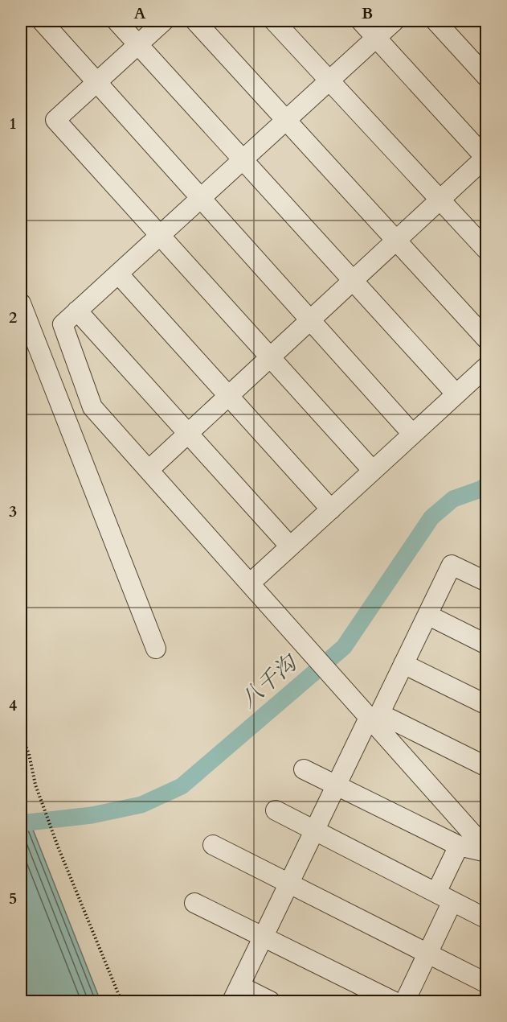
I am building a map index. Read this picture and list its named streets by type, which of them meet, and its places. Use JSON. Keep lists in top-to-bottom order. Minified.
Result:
{"water":["八千沟"],"grid":{"columns":["A","B"],"rows":["1","2","3","4","5"]}}
